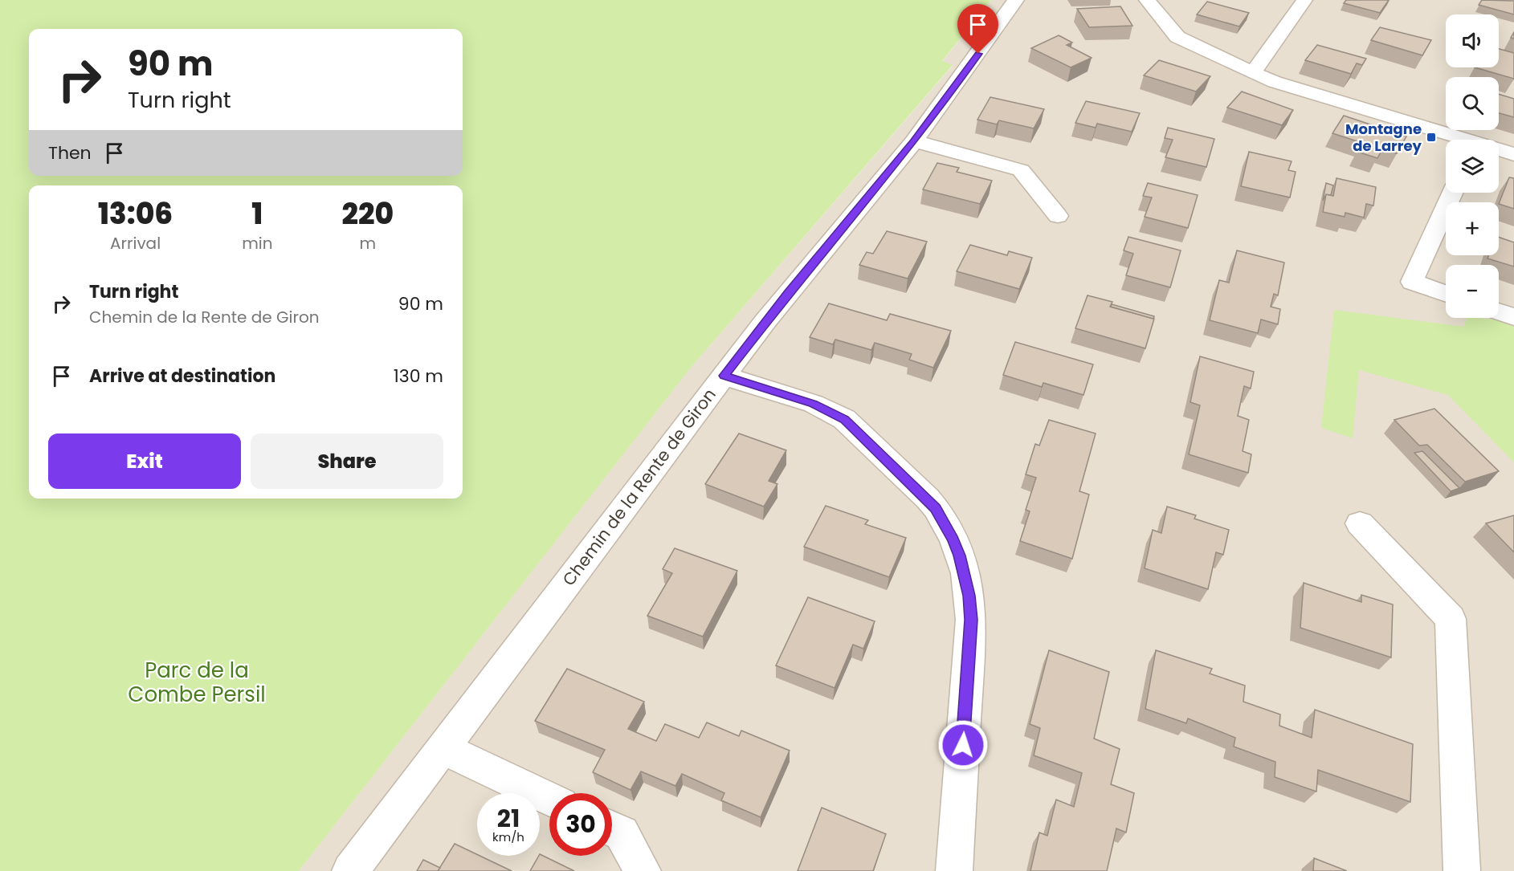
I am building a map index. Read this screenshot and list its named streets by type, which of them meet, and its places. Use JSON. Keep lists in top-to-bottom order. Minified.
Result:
{"streets":{"street":["Chemin de la Rente de Giron"]},"parks":["Parc de la Combe Persil"],"places":{"transit":["Montagne de Larrey"]},"page":{"map_buttons":["+","−"],"turn":["90 m","Turn right"],"then":"Then","eta":["13:06","Arrival","1","min","220","m"],"list":[{"name":"Turn right","note":"Chemin de la Rente de Giron","value":"90 m"},{"name":"Arrive at destination","value":"130 m"}],"buttons":["Exit","Share"],"speed":"21 km/h","limit":"30"}}
